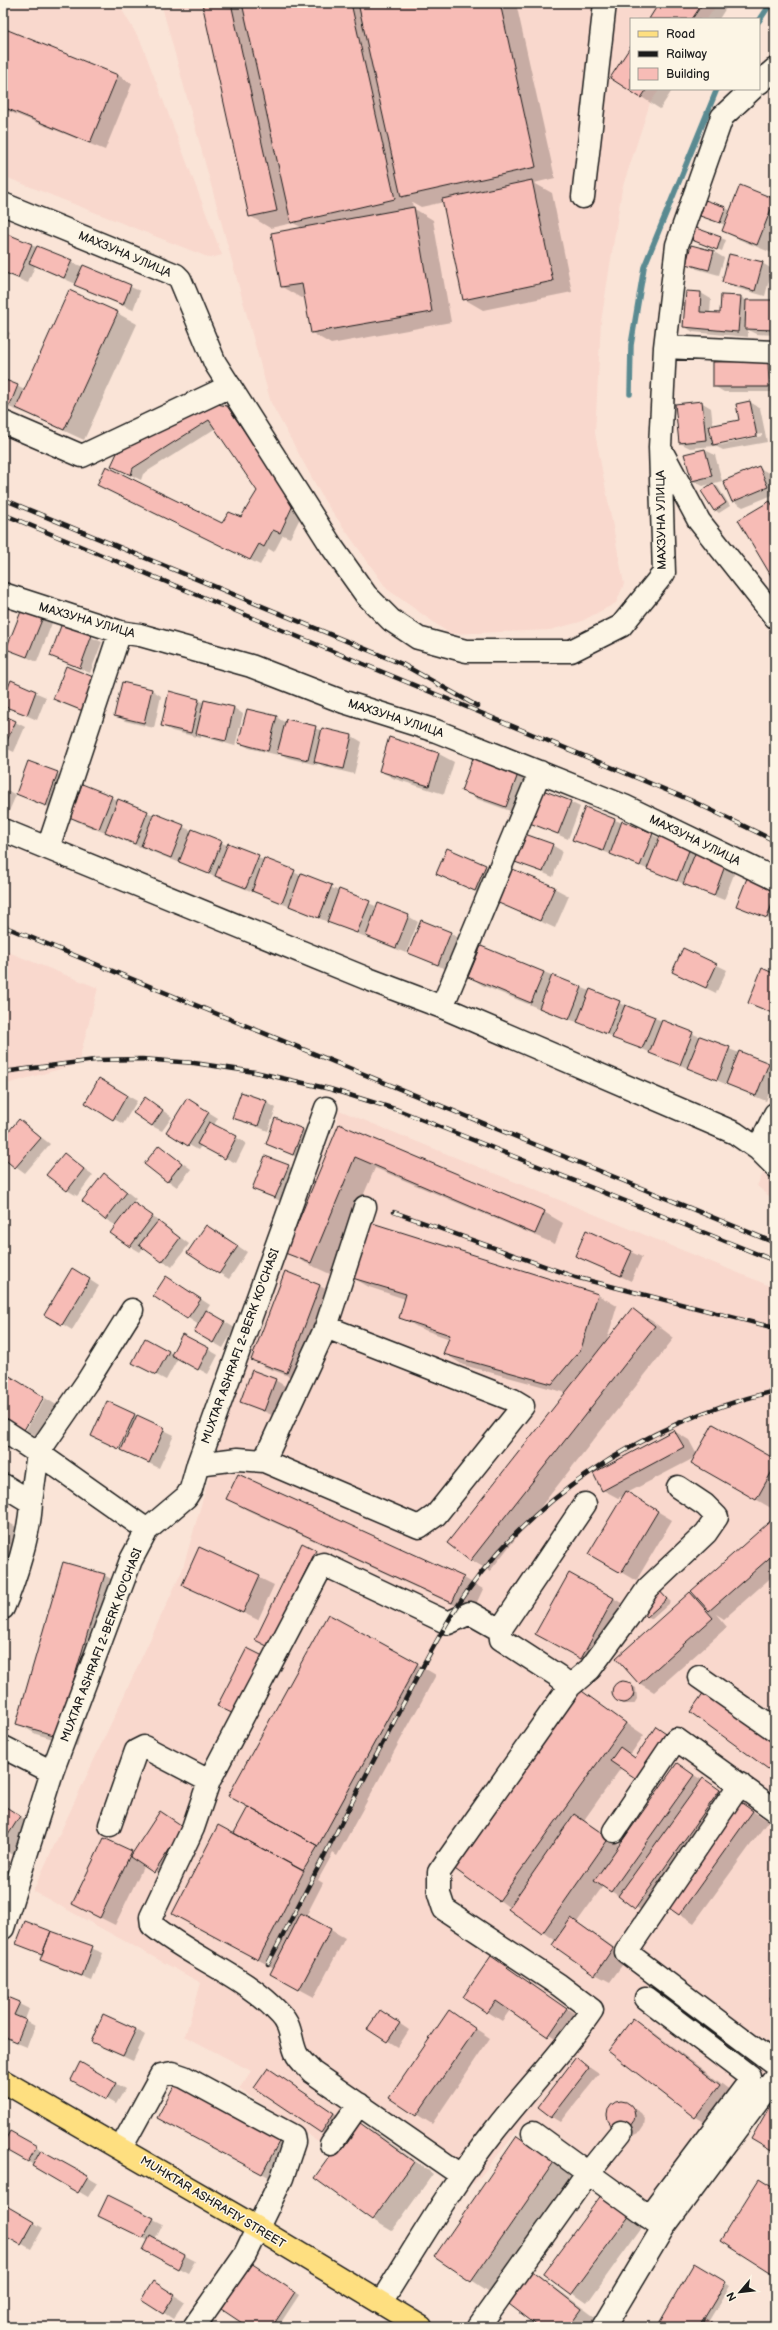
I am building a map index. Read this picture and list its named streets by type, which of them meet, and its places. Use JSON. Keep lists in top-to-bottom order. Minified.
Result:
{"streets":{"main road":["MUHKTAR ASHRAFIY STREET"],"street":["МАХЗУНА УЛИЦА","MUXTAR ASHRAFI 2-BERK KO'CHASI"]},"legend":["Road","Railway","Building"],"north":"bottom left"}
